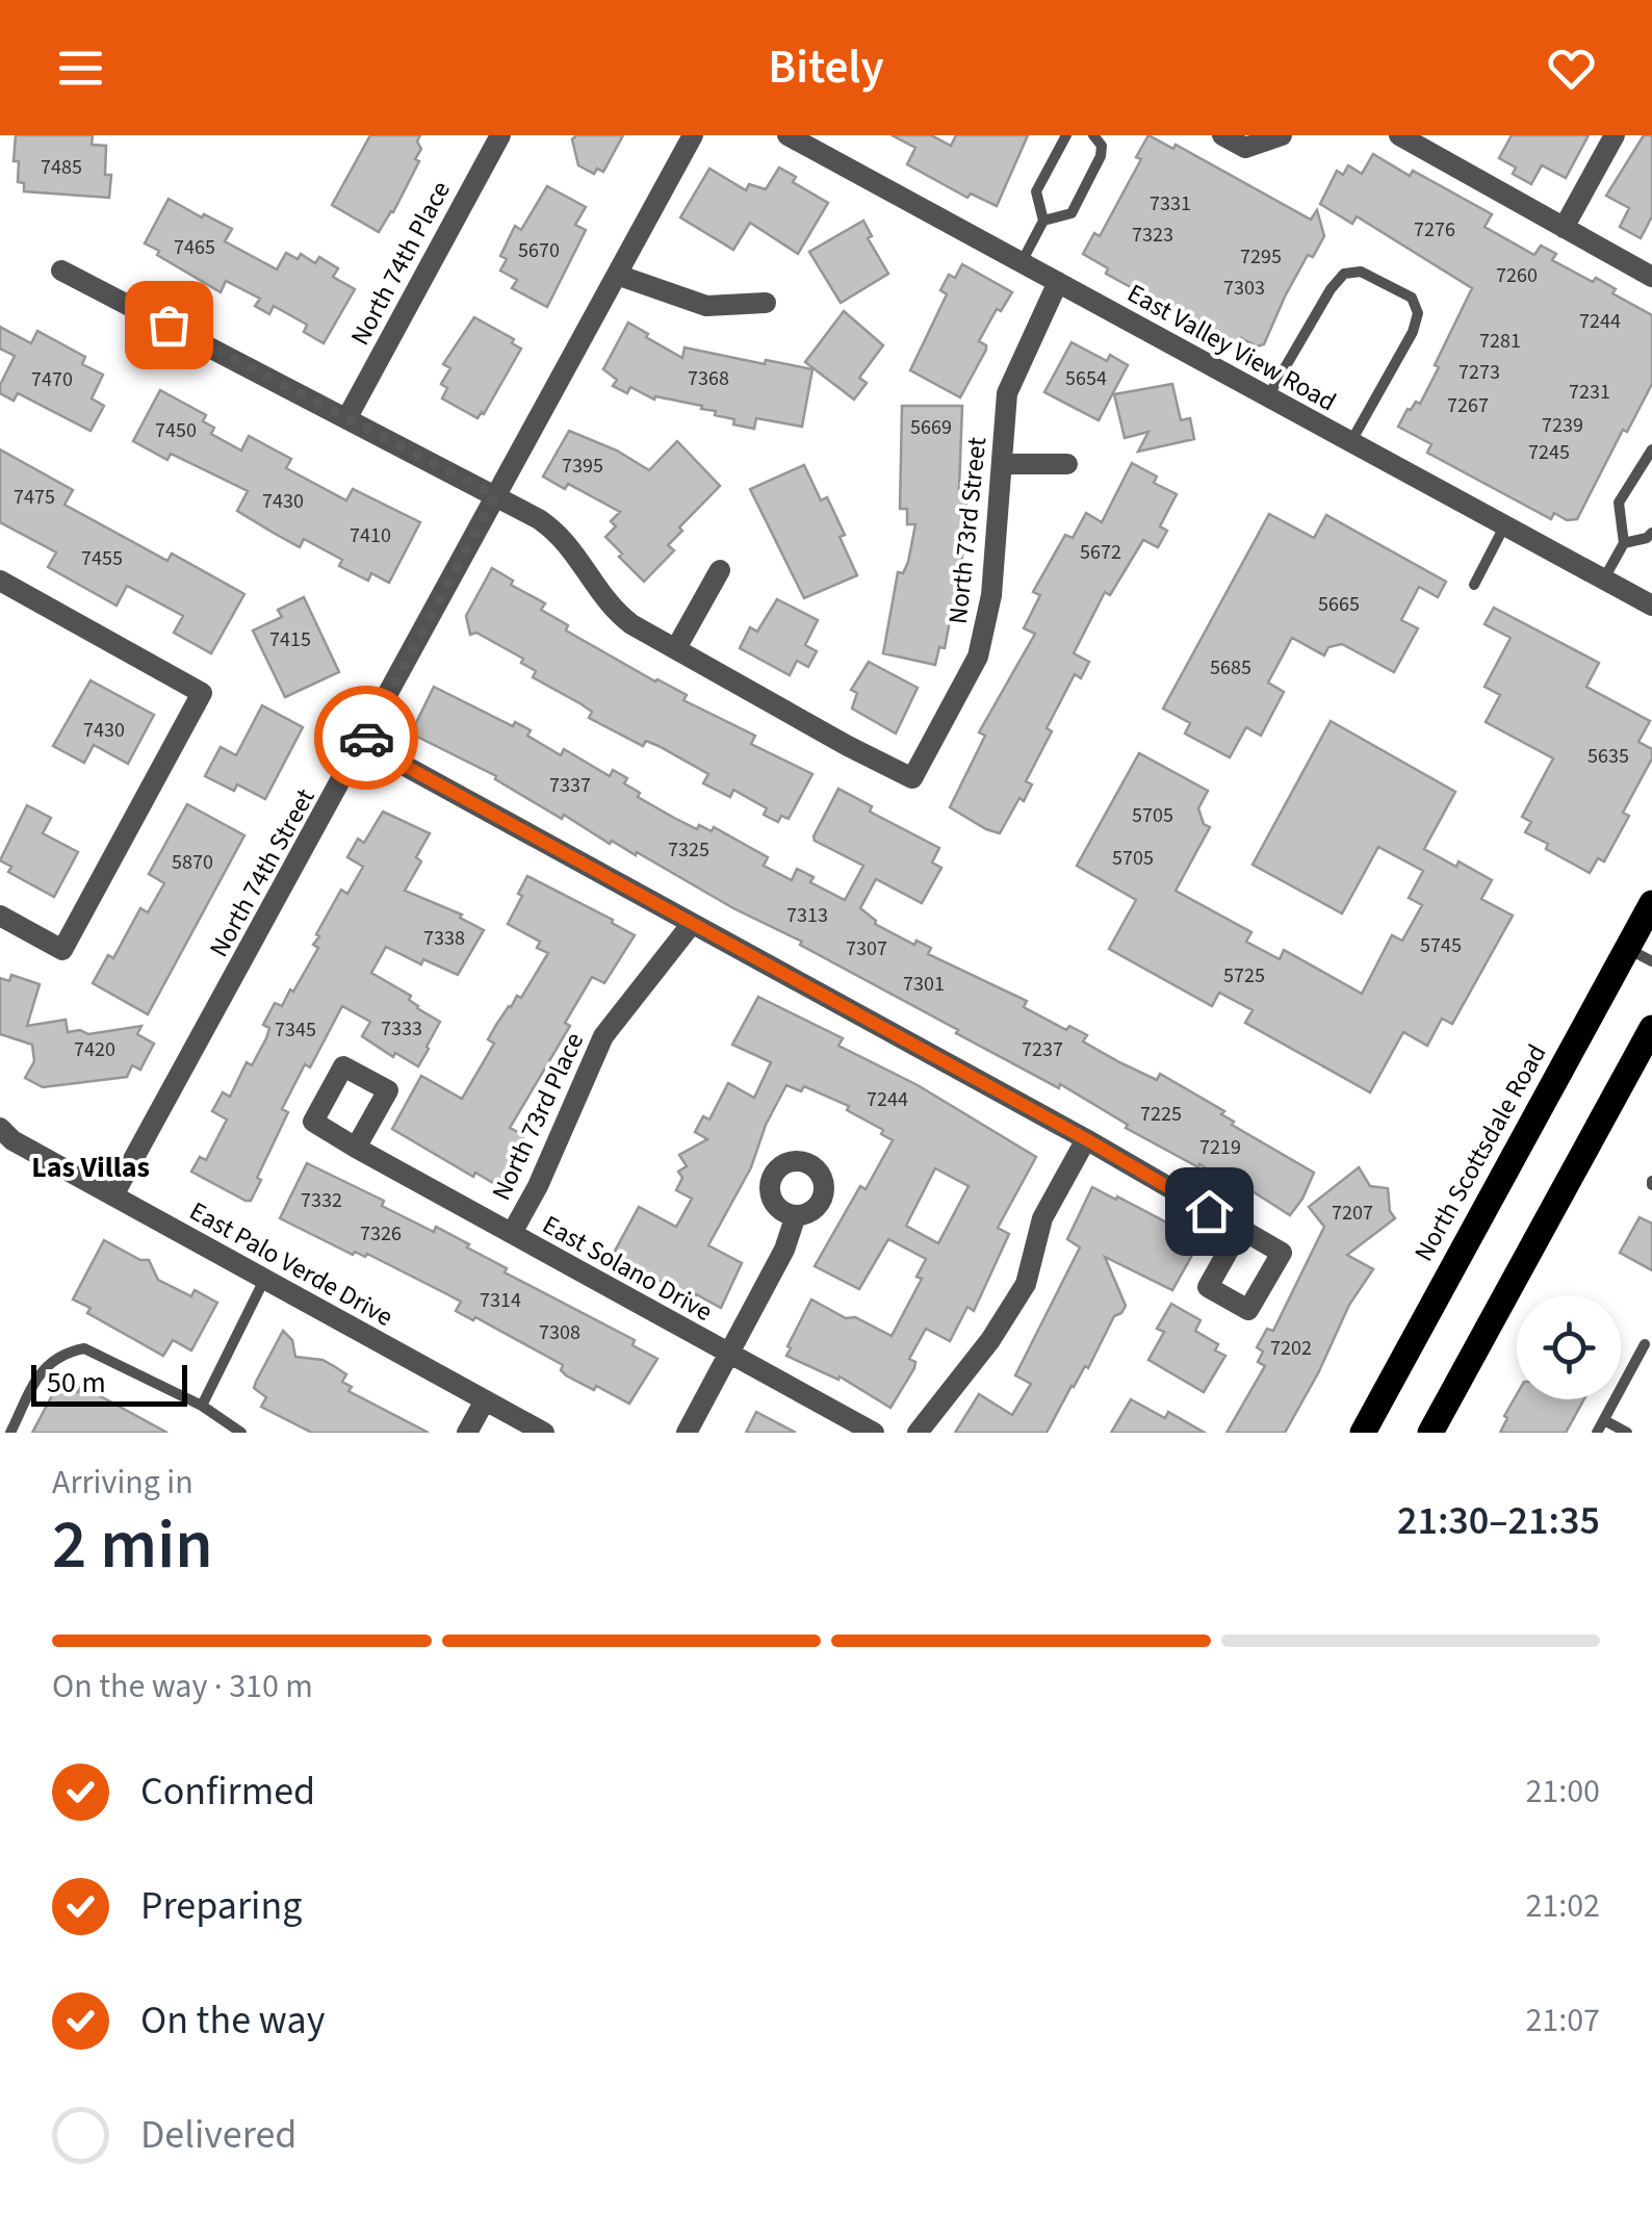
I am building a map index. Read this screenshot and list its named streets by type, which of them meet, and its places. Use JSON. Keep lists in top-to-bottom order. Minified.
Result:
{"streets":{"main road":["North Scottsdale Road"],"street":["North 74th Place","East Valley View Road","North 73rd Street","North 74th Street","North 73rd Place","East Palo Verde Drive","East Solano Drive"]},"crossings":[["East Valley View Road","North 73rd Street"],["North 74th Street","East Palo Verde Drive"],["North 73rd Place","East Solano Drive"]],"districts":["Las Villas"],"house_numbers":["7485","7331","7276","7323","7465","5670","7295","7260","7303","7244","7281","7273","7368","5654","7470","7231","7267","7239","5669","7450","7245","7395","7475","7430","7410","5672","7455","5665","7415","5685","7430","5635","7337","5705","7325","5705","5870","7313","7338","5745","7307","5725","7301","7333","7345","7420","7237","7244","7225","7219","7332","7207","7326","7314","7308","7202"],"scale_bar":"50 m","page":{"header":"Bitely","scale":"50 m","heading":["2 min","Arriving in","21:30–21:35"],"bar":"On the way · 310 m","list":[["Confirmed","21:00"],["Preparing","21:02"],["On the way","21:07"],"Delivered"]}}
